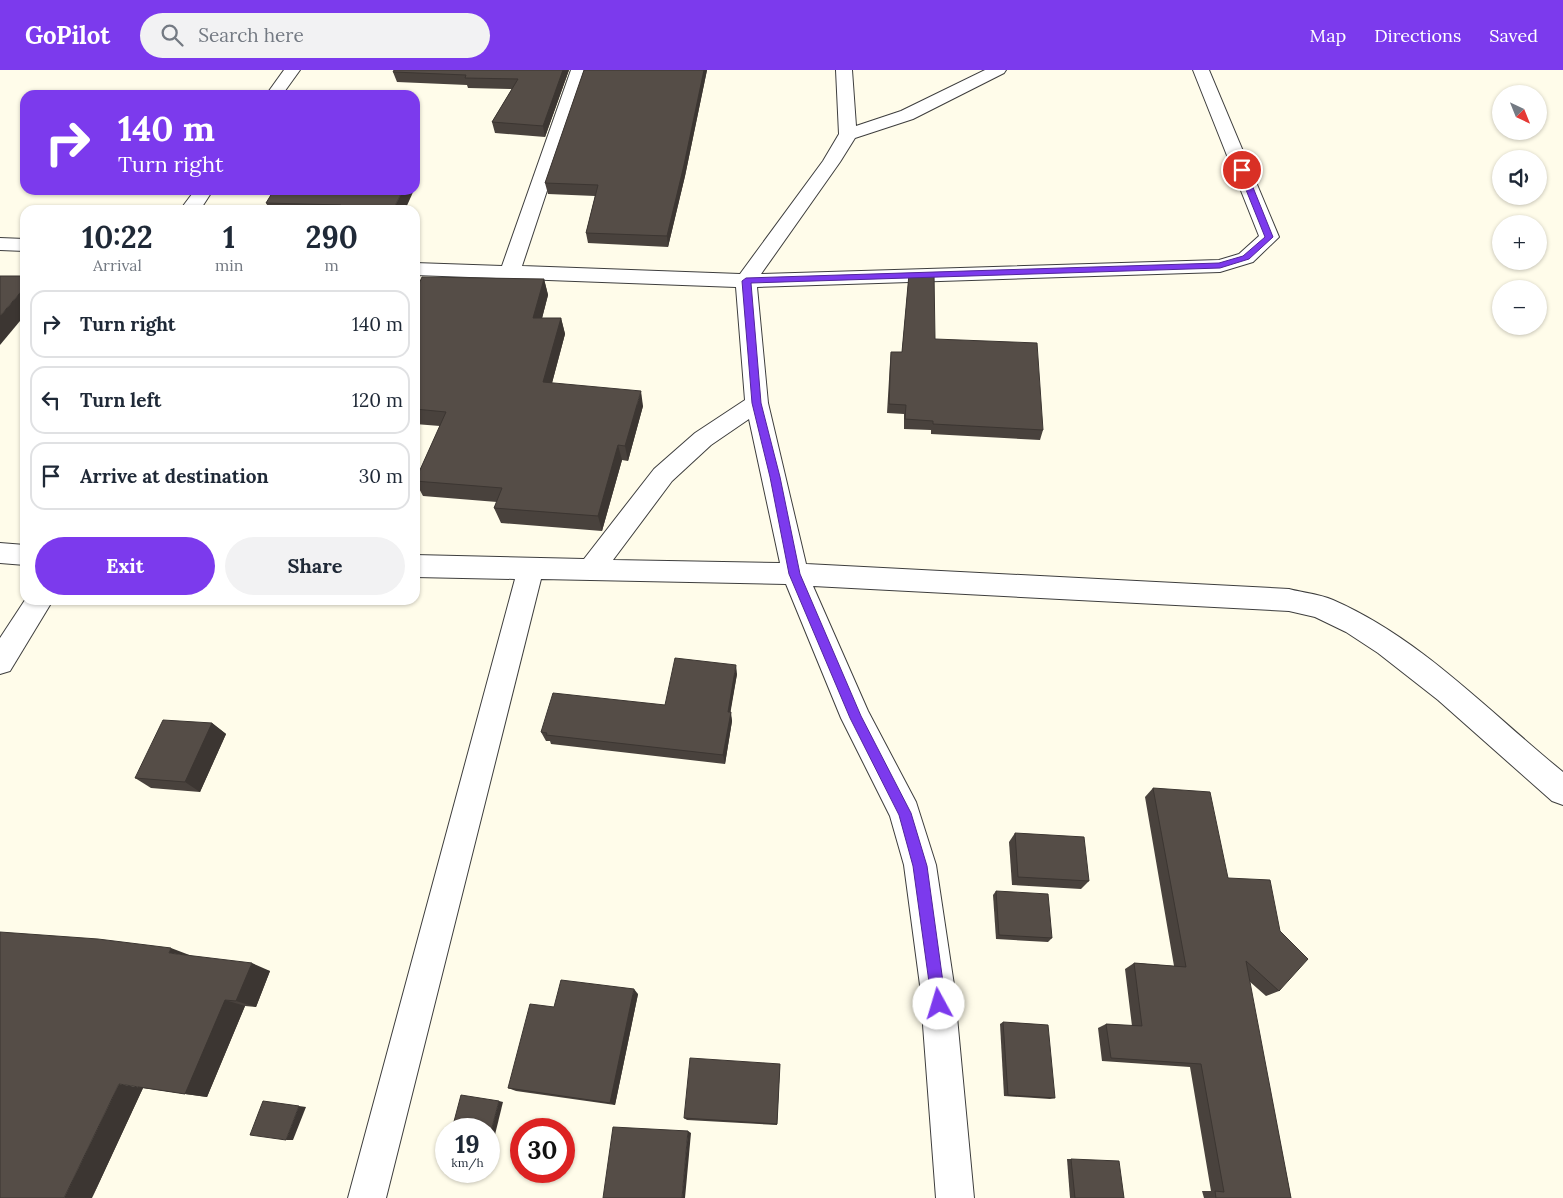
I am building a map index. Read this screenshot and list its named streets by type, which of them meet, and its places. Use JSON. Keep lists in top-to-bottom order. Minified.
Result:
{"north":"bottom right","page":{"header":"GoPilot","search":"Search here","nav":["Map","Directions","Saved"],"map_buttons":["+","−"],"turn":["140 m","Turn right"],"eta":["10:22","Arrival","1","min","290","m"],"list":[{"name":"Turn right","value":"140 m"},{"name":"Turn left","value":"120 m"},{"name":"Arrive at destination","value":"30 m"}],"buttons":["Exit","Share"],"speed":"19 km/h","limit":"30"}}
